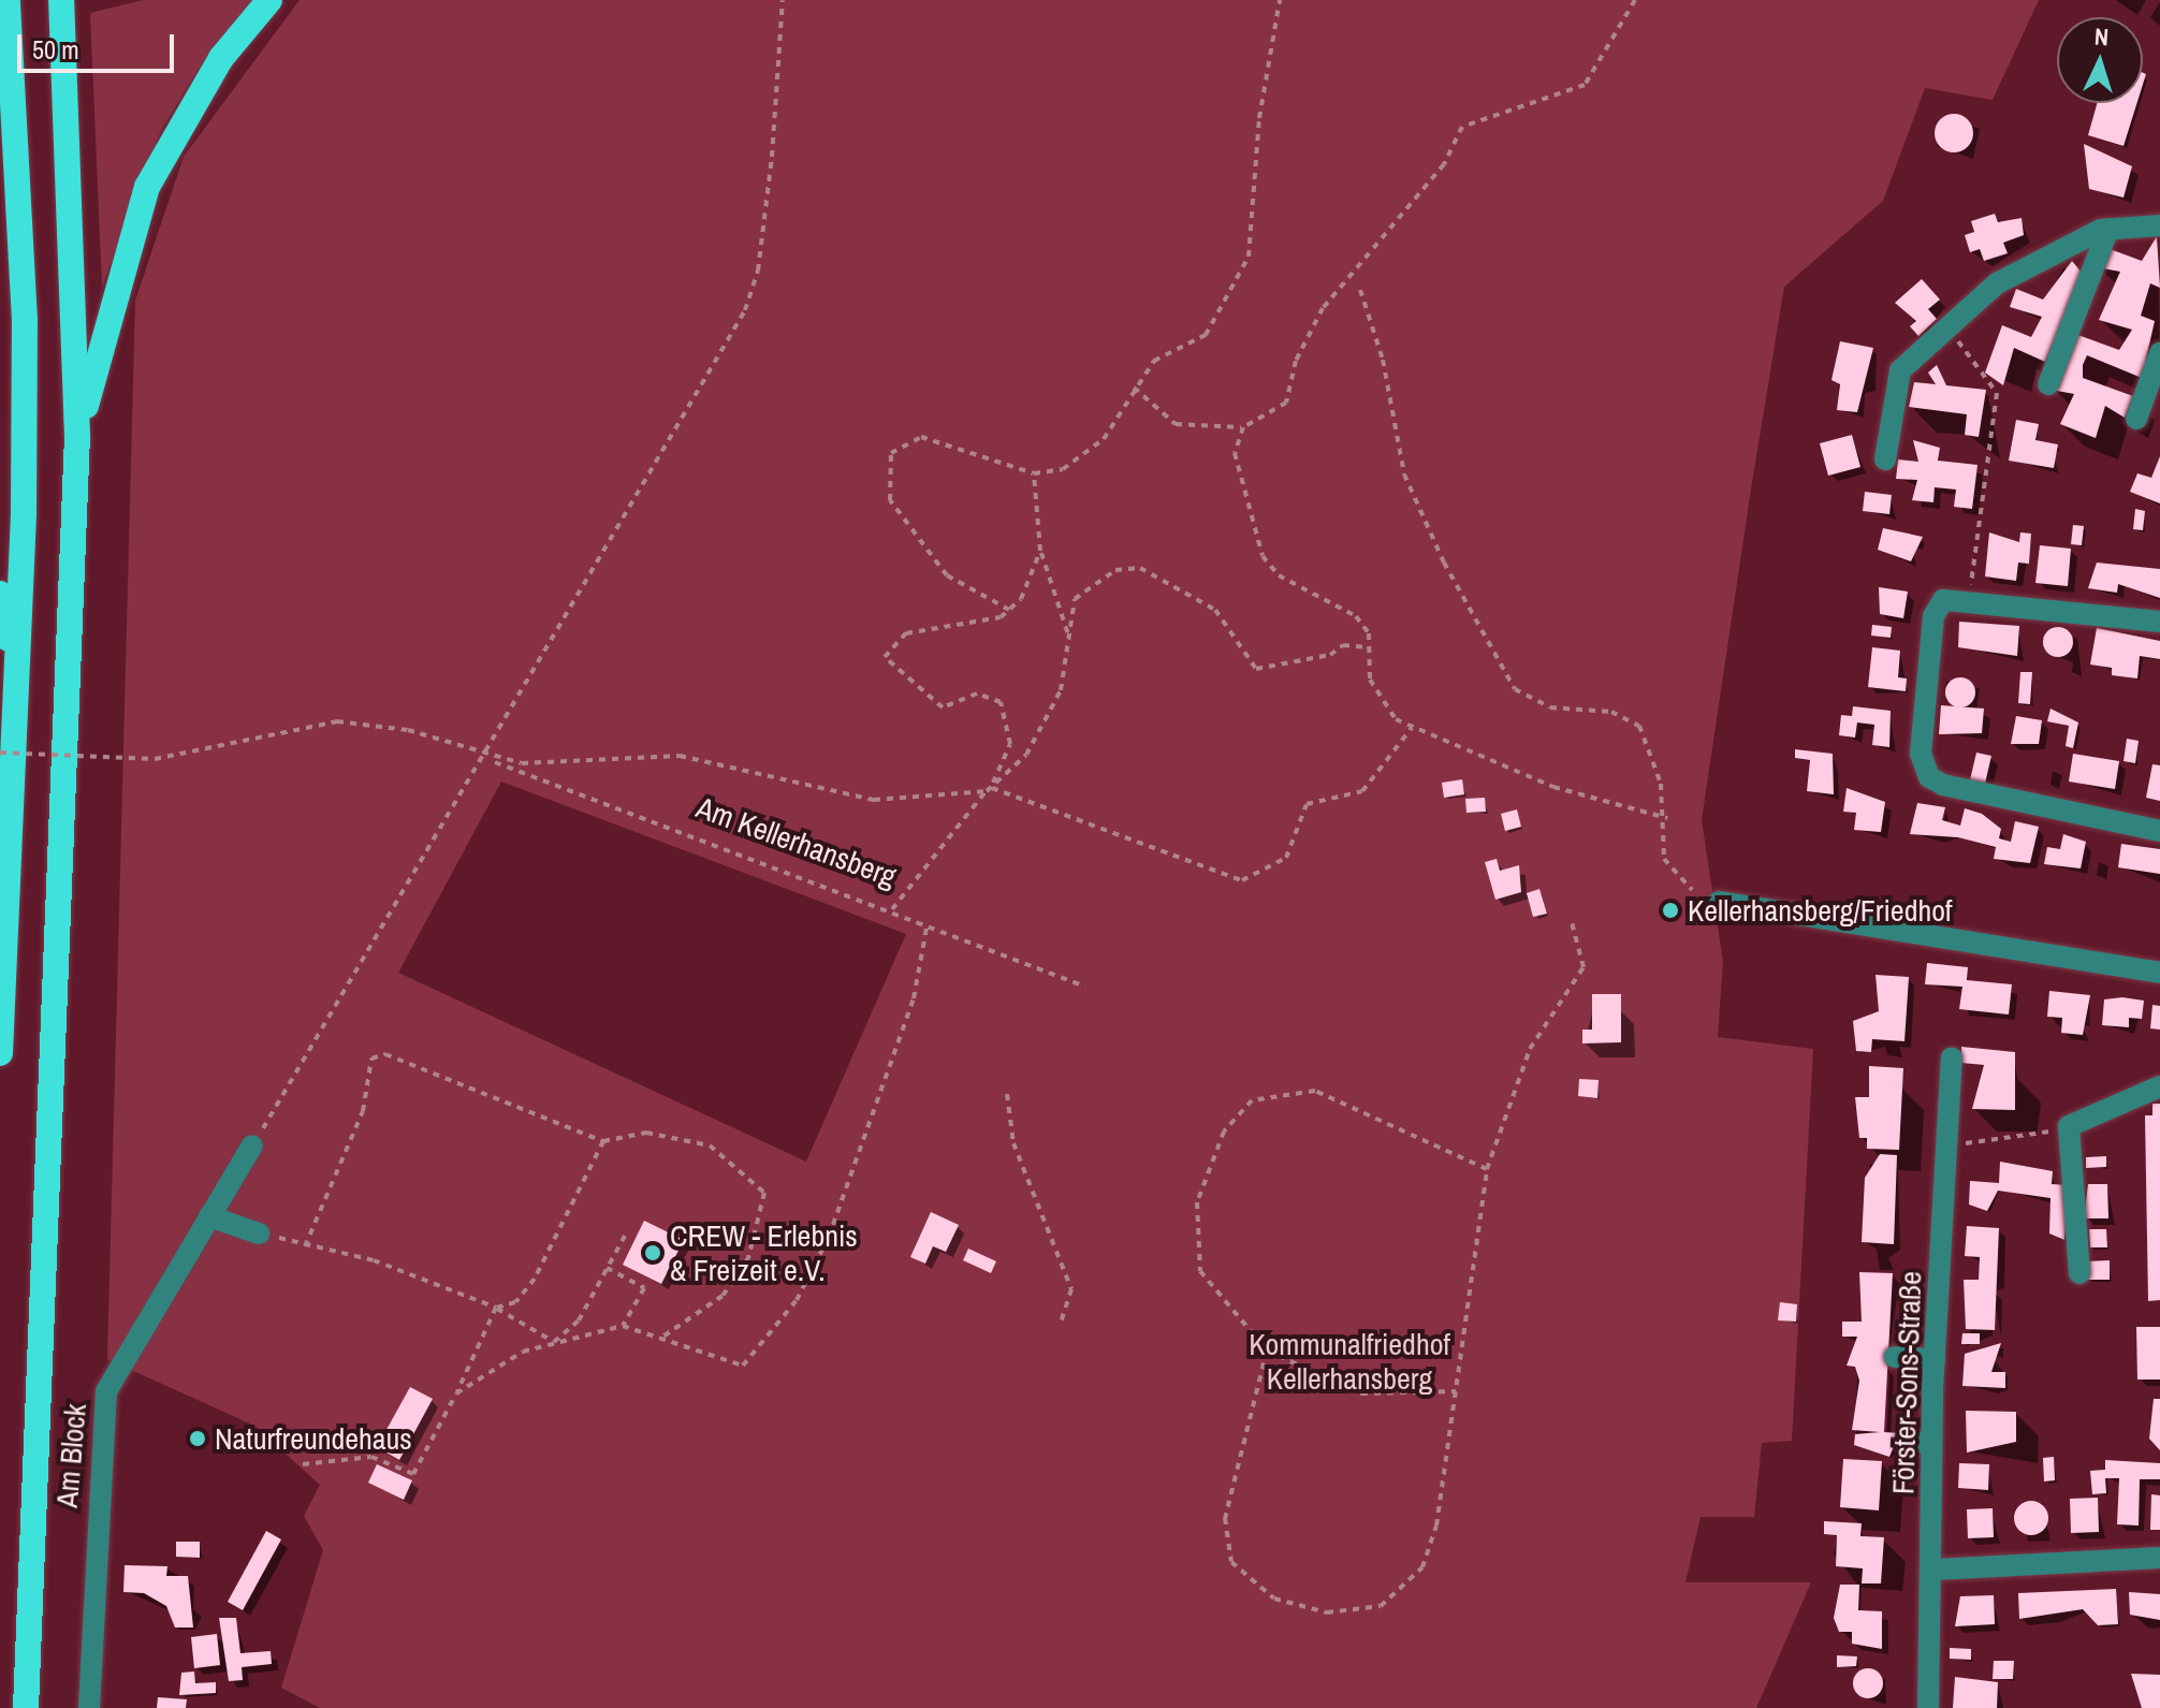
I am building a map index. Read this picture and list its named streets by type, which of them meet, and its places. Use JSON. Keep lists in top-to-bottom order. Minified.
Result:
{"streets":{"street":["Förster-Sons-Straße","Am Block"],"path":["Am Kellerhansberg"]},"parks":["Kommunalfriedhof Kellerhansberg"],"places":["Kellerhansberg/Friedhof","CREW - Erlebnis & Freizeit e.V.","Naturfreundehaus"],"scale_bar":"50 m","north":"top"}
